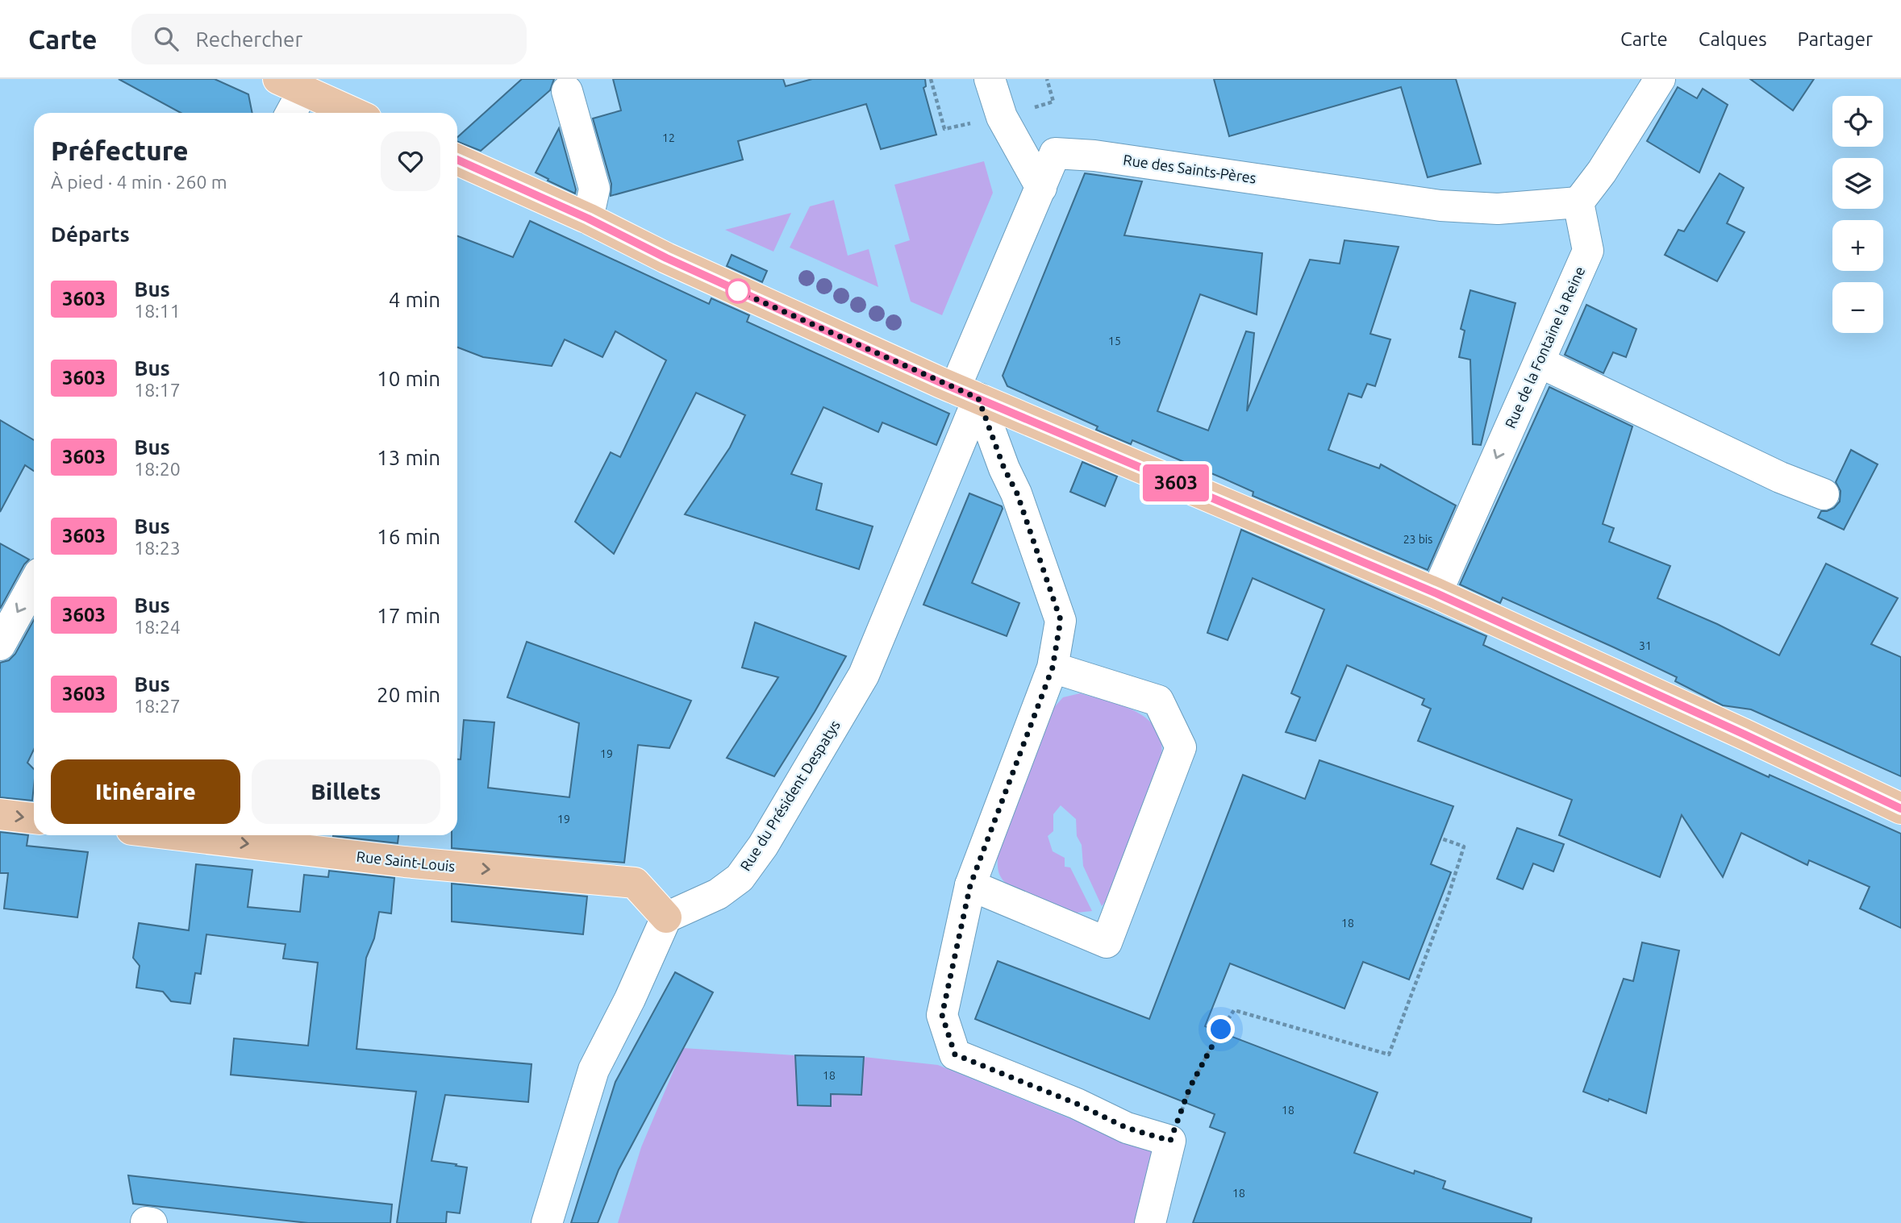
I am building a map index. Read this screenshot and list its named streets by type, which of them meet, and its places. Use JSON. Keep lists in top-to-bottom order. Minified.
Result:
{"streets":{"main road":["Rue Saint-Louis"],"street":["Rue des Saints-Pères","Rue de la Fontaine la Reine","Rue du Président Despatys"]},"crossings":[["Rue des Saints-Pères","Rue de la Fontaine la Reine"],["Rue des Saints-Pères","Rue du Président Despatys"],["Rue du Président Despatys","Rue Saint-Louis"]],"one_way":["Rue de la Fontaine la Reine","Rue Saint-Louis"],"lines":["bus line 3603"],"house_numbers":["12","15","23 bis","31","19","19","18","18","18","18"],"page":{"header":"Carte","search":"Rechercher","nav":["Carte","Calques","Partager"],"on_map":"3603","map_buttons":["+","−"],"heading":[["Préfecture","À pied · 4 min · 260 m"],"Départs"],"list":[{"mark":"3603","name":"Bus","note":"18:11","value":"4 min"},{"mark":"3603","name":"Bus","note":"18:17","value":"10 min"},{"mark":"3603","name":"Bus","note":"18:20","value":"13 min"},{"mark":"3603","name":"Bus","note":"18:23","value":"16 min"},{"mark":"3603","name":"Bus","note":"18:24","value":"17 min"},{"mark":"3603","name":"Bus","note":"18:27","value":"20 min"}],"buttons":["Itinéraire","Billets"]}}
